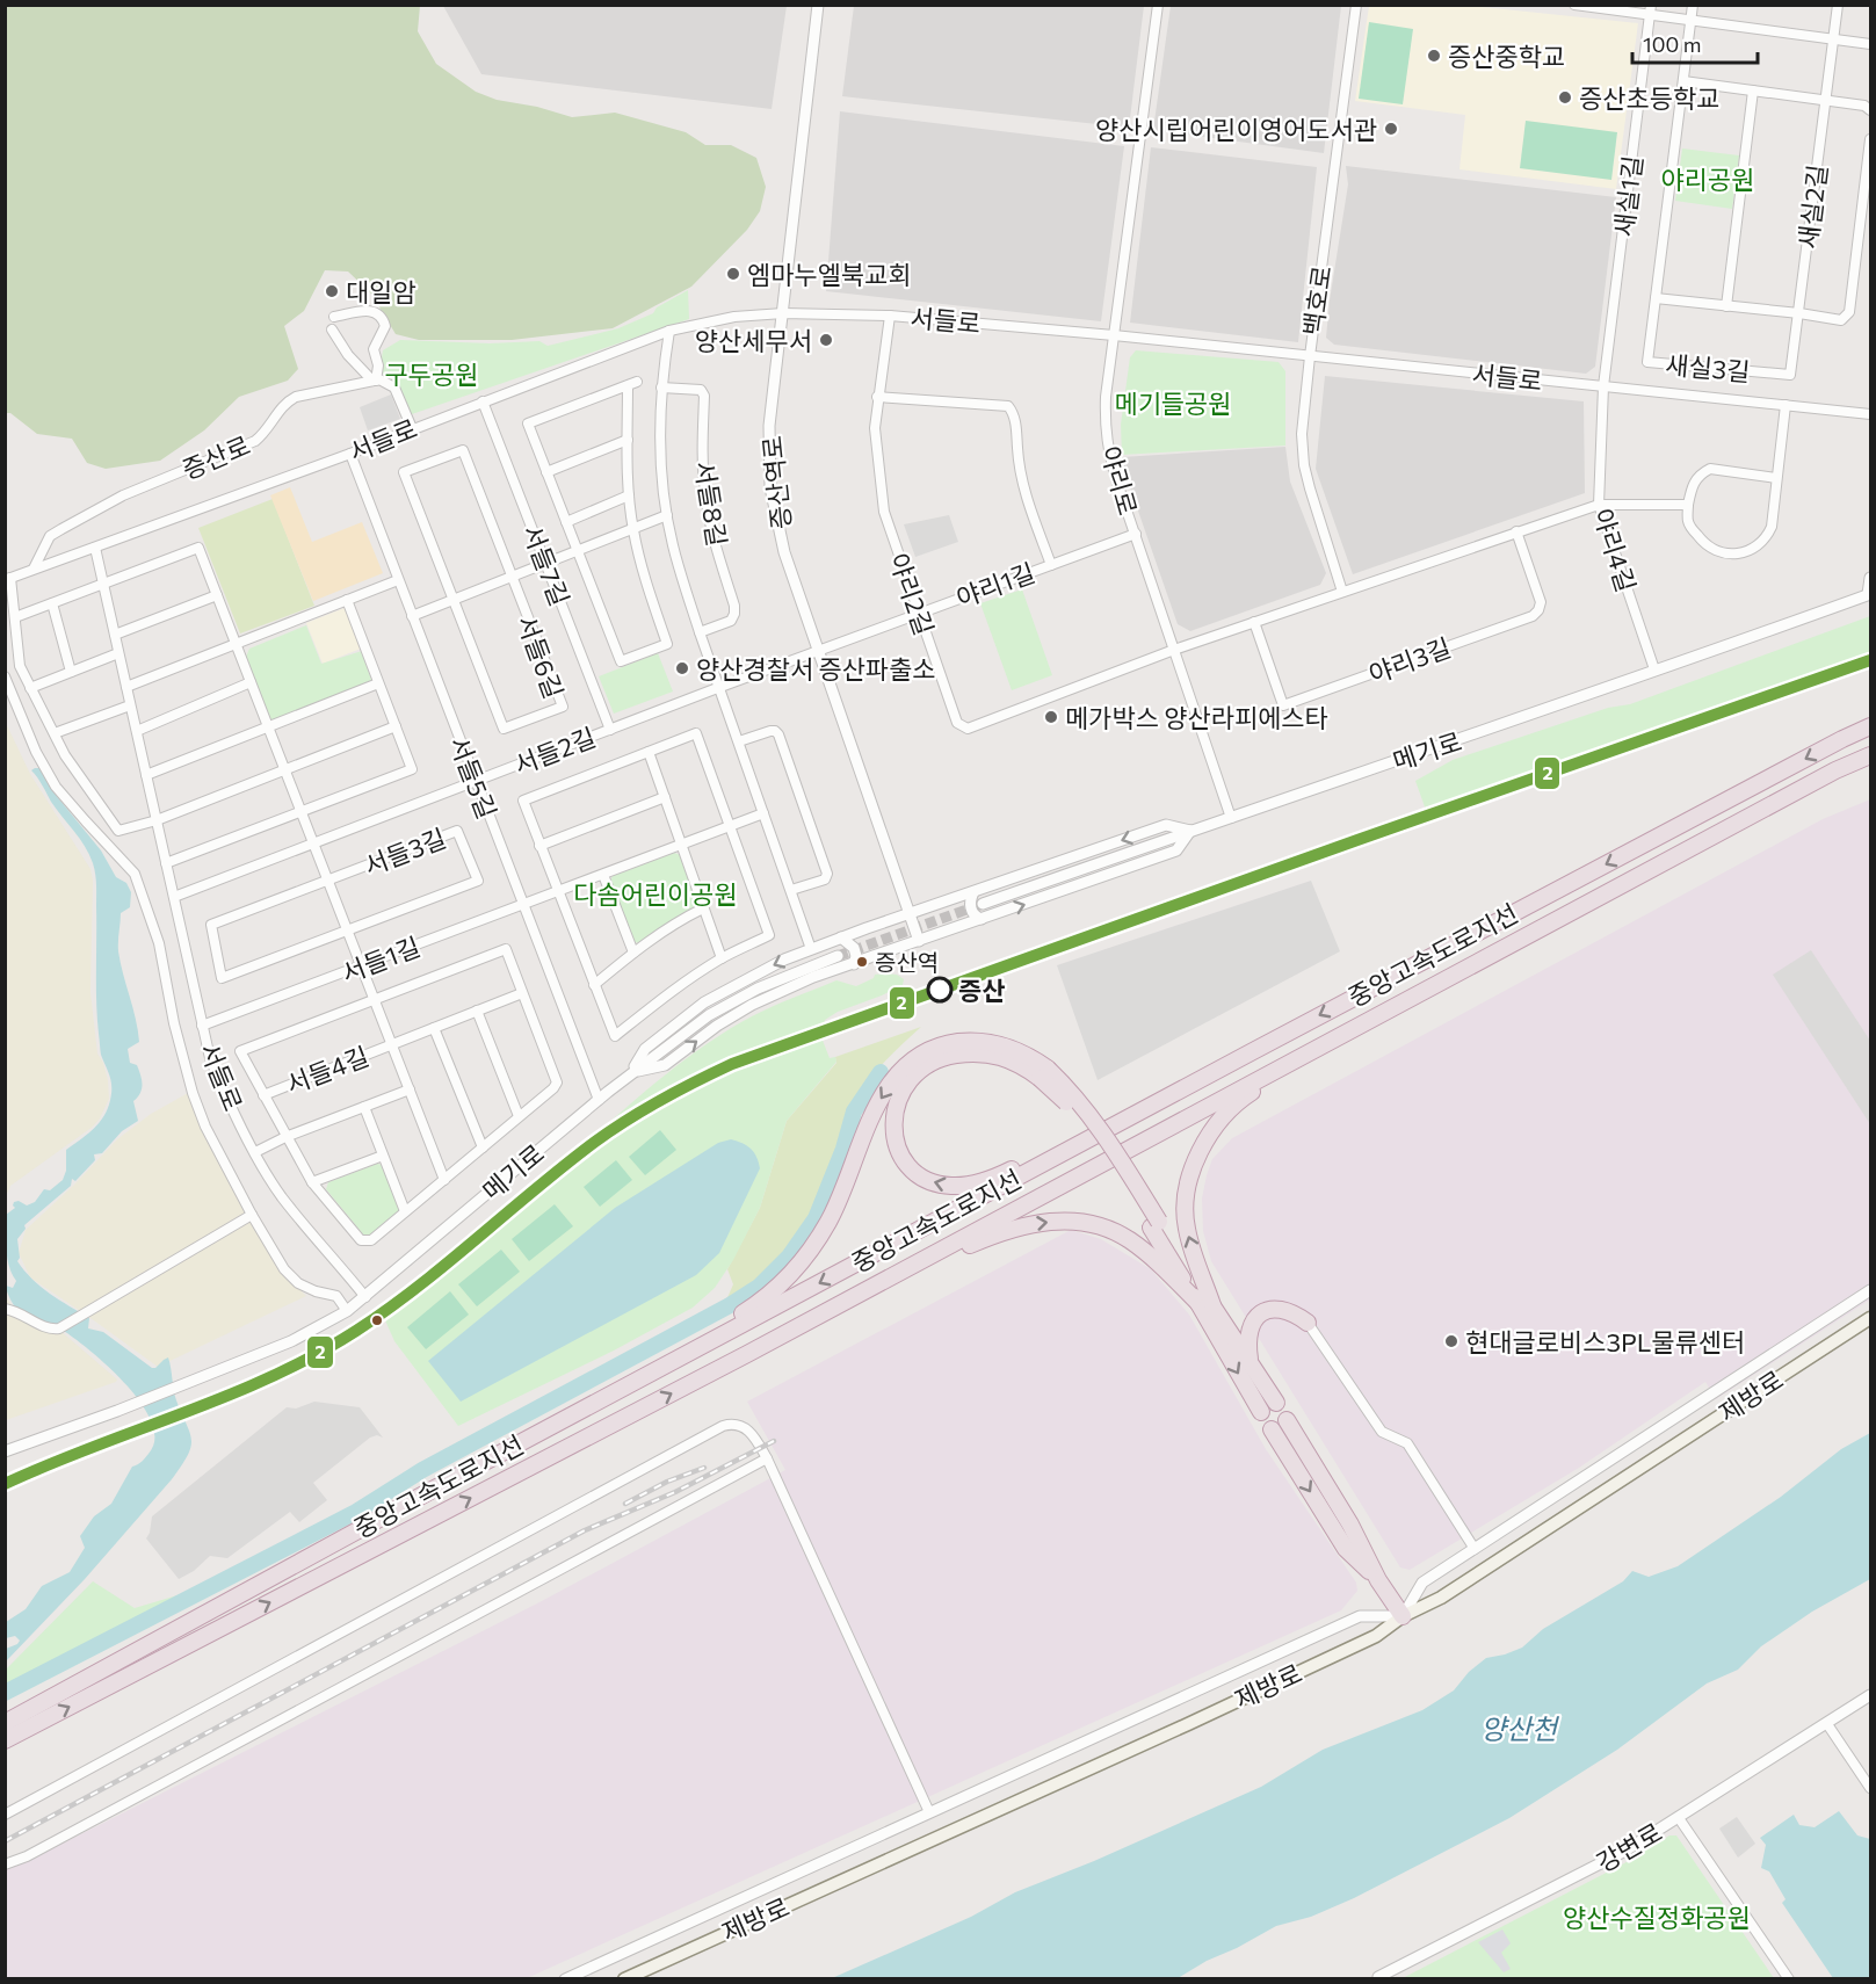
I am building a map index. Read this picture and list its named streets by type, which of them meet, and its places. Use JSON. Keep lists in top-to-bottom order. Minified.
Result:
{"streets":{"highway":["중앙고속도로지선"],"main road":["제방로"],"street":["새실1길","새실2길","백호로","서들로","새실3길","증산로","야리로","증산역로","서들8길","야리4길","서들7길","야리1길","야리2길","서들6길","야리3길","서들2길","메기로","서들5길","서들3길","서들1길","서들4길","강변로"]},"crossings":[["새실1길","서들로"],["새실1길","야리4길"],["새실2길","새실3길"],["백호로","서들로"],["서들로","야리로"],["서들로","증산역로"],["서들로","서들8길"],["서들로","야리4길"],["서들로","서들7길"],["서들로","야리2길"],["서들로","서들2길"],["서들로","메기로"],["서들로","서들5길"],["서들로","서들1길"],["야리로","야리1길"],["야리로","야리2길"],["야리로","메기로"],["증산역로","야리1길"],["증산역로","서들2길"],["서들8길","서들2길"],["서들8길","서들1길"],["야리4길","메기로"],["서들7길","서들2길"],["야리1길","야리2길"],["야리1길","서들2길"],["서들2길","서들5길"],["메기로","서들5길"],["서들5길","서들1길"]],"water":["양산천"],"parks":["야리공원","구두공원","메기들공원","다솜어린이공원","양산수질정화공원"],"places":["증산중학교","증산초등학교","양산시립어린이영어도서관","엠마누엘북교회","대일암","양산세무서","양산경찰서 증산파출소","메가박스 양산라피에스타","증산역","증산","현대글로비스3PL물류센터"],"lines":["transit line 2"],"scale_bar":"100 m"}
